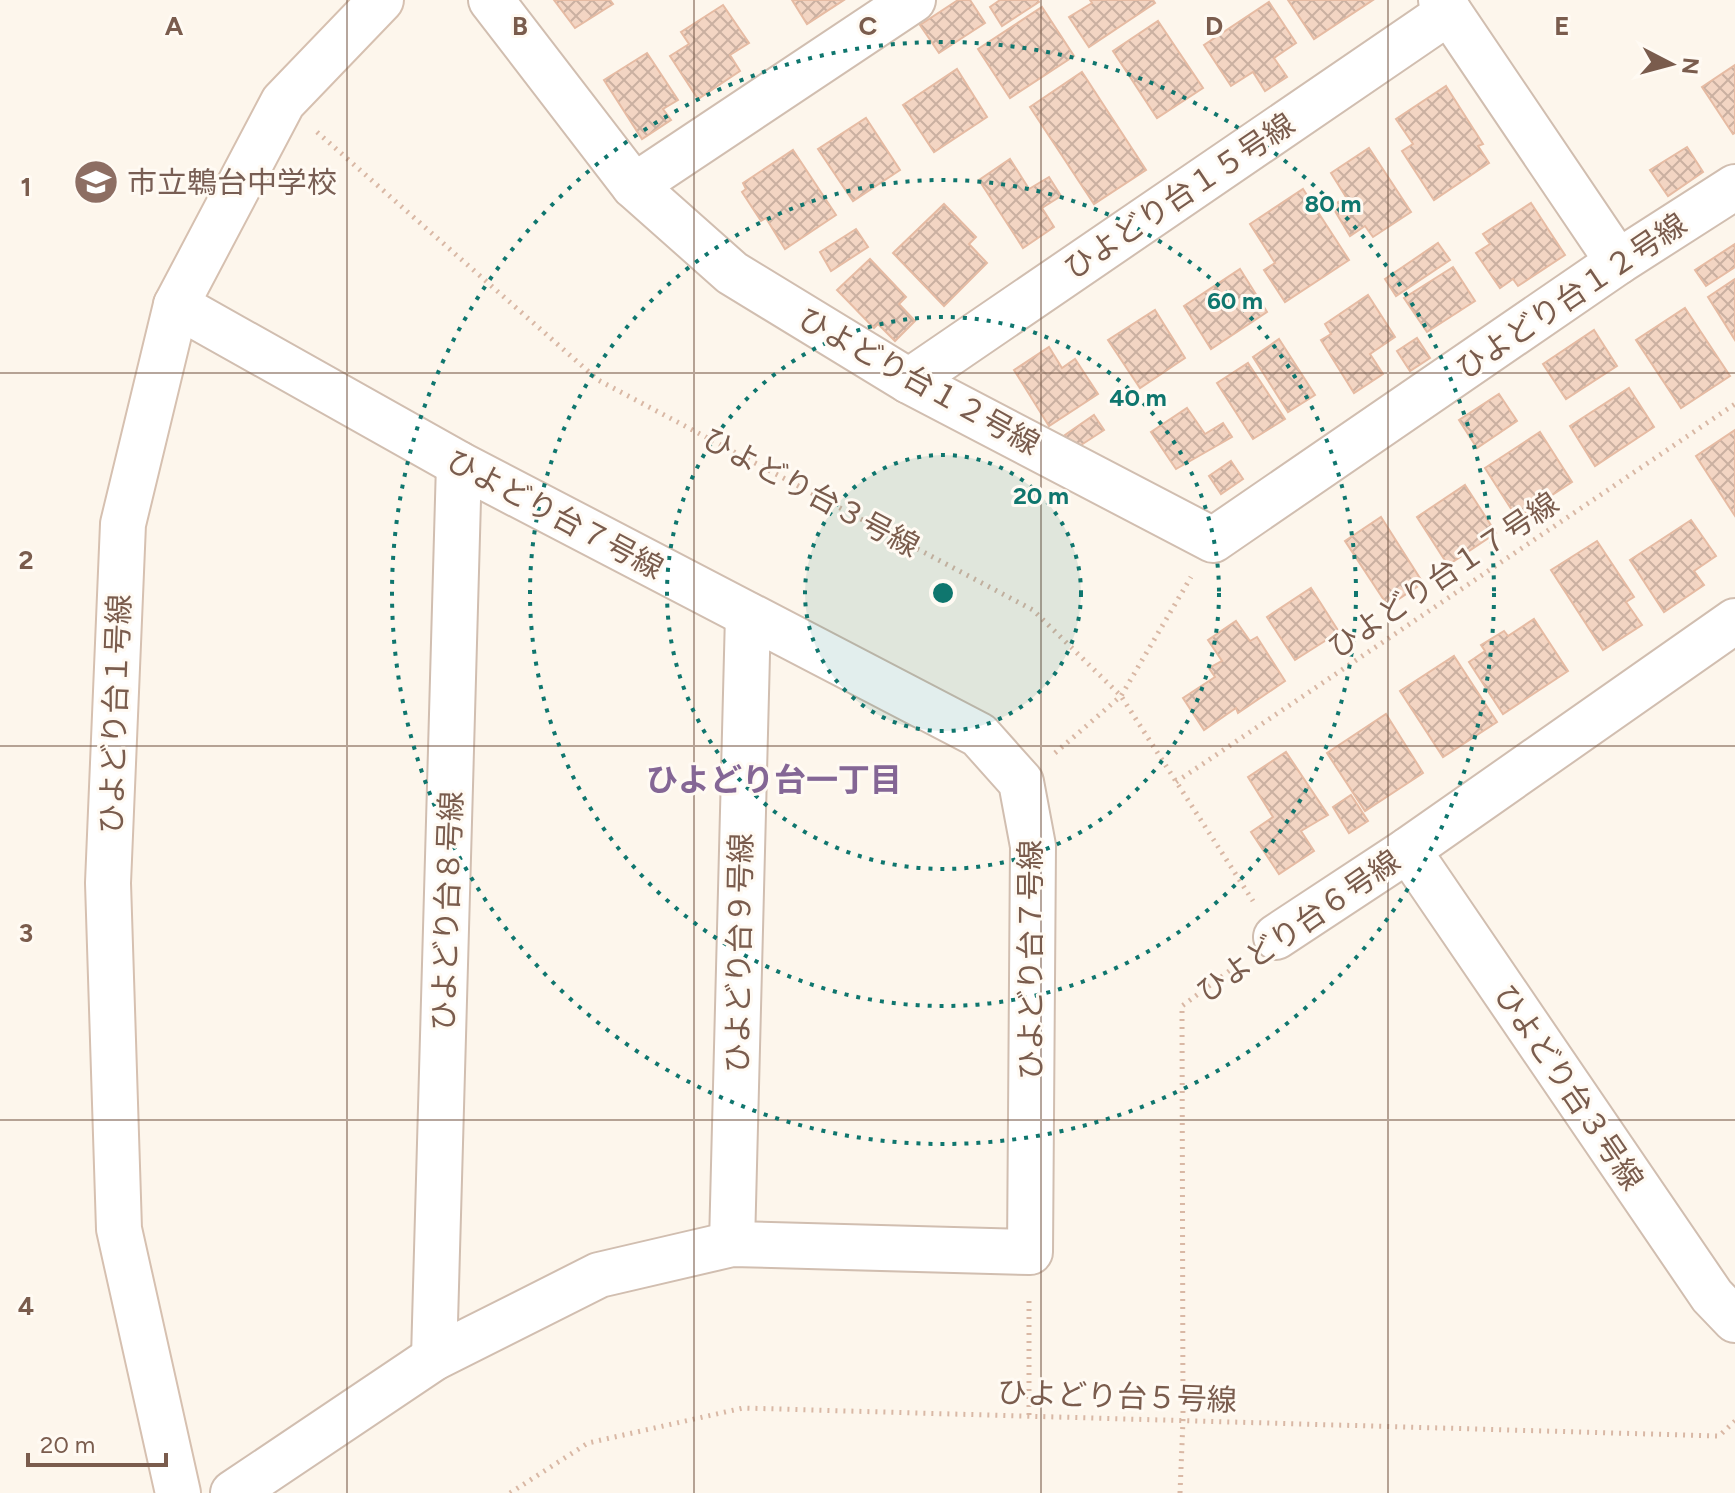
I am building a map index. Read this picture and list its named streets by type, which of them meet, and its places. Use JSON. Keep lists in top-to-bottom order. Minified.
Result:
{"streets":{"street":["ひよどり台１５号線","ひよどり台１２号線","ひよどり台３号線","ひよどり台７号線","ひよどり台１号線","ひよどり台８号線","ひよどり台６号線","ひよどり台９号線"],"path":["ひよどり台１７号線","ひよどり台５号線"]},"crossings":[["ひよどり台１５号線","ひよどり台１２号線"],["ひよどり台３号線","ひよどり台１７号線"],["ひよどり台３号線","ひよどり台１号線"],["ひよどり台３号線","ひよどり台６号線"],["ひよどり台７号線","ひよどり台１号線"],["ひよどり台７号線","ひよどり台８号線"],["ひよどり台７号線","ひよどり台９号線"],["ひよどり台６号線","ひよどり台５号線"]],"districts":["ひよどり台一丁目"],"places":{"school or university":["市立鵯台中学校"]},"scale_bar":"20 m","north":"right","grid":{"columns":["A","B","C","D","E"],"rows":["1","2","3","4"]},"rings":["80 m","60 m","40 m","20 m"]}
